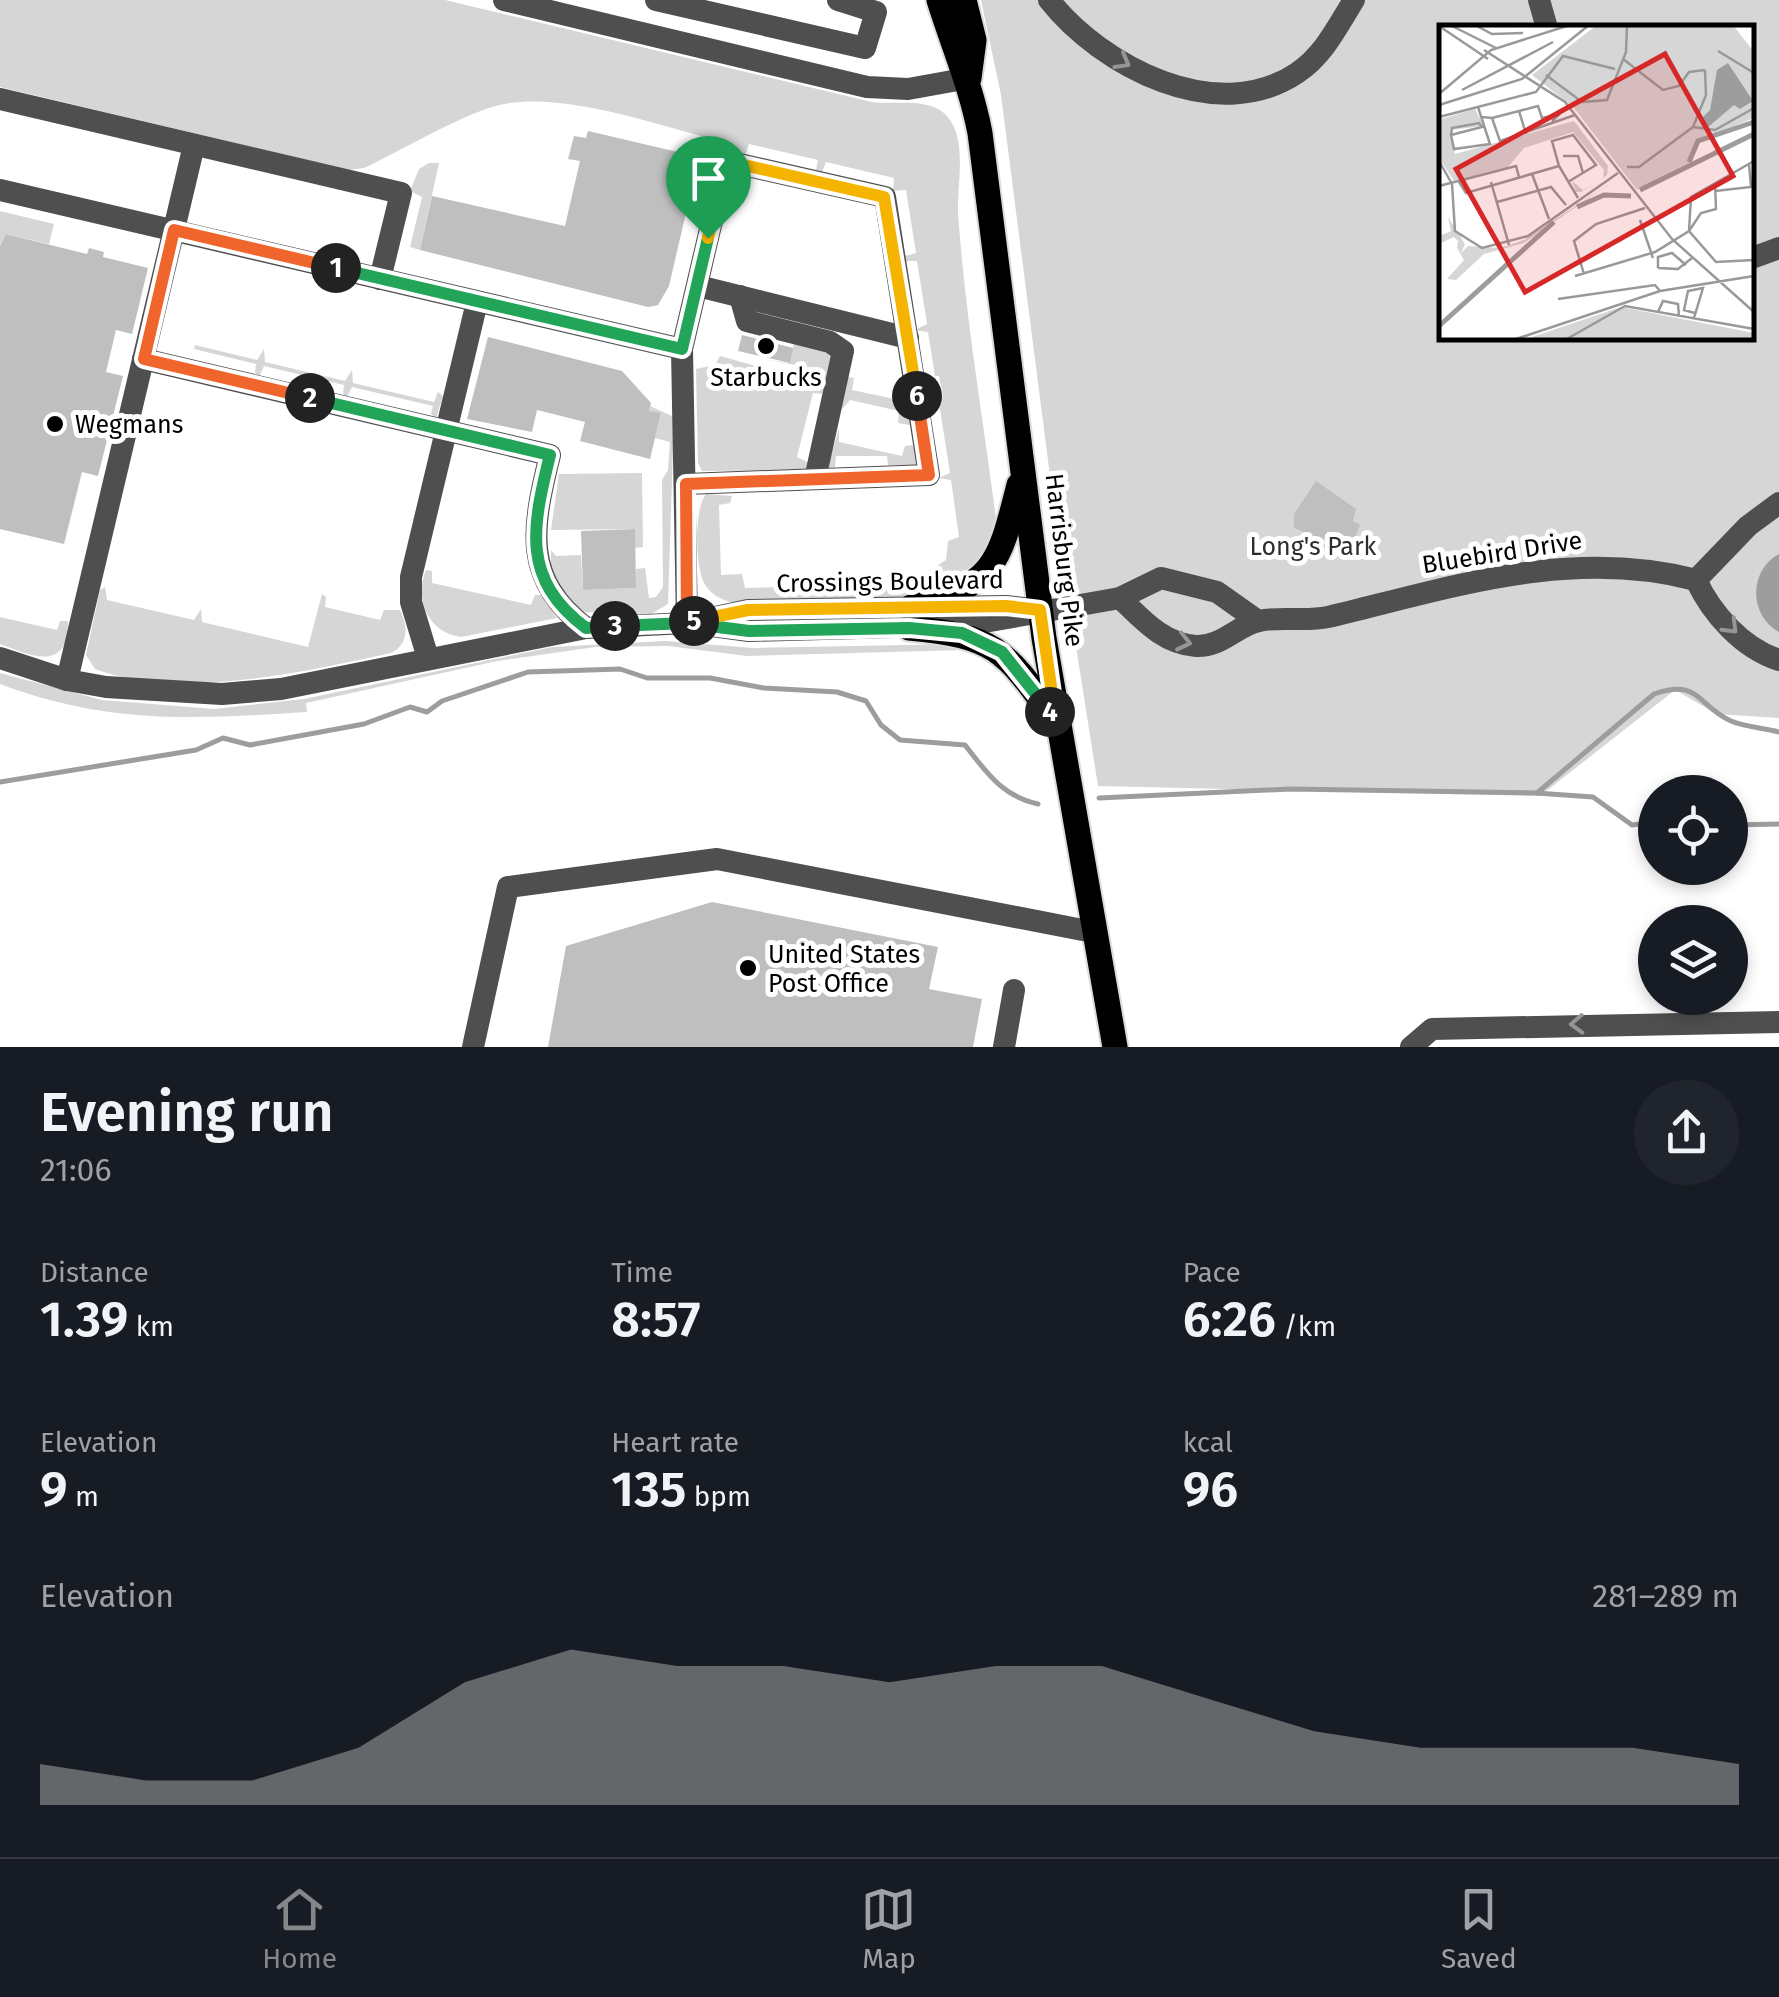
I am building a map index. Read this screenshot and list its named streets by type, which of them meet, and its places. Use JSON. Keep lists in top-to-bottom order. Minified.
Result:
{"streets":{"main road":["Harrisburg Pike"],"street":["Bluebird Drive","Crossings Boulevard"]},"crossings":[["Harrisburg Pike","Crossings Boulevard"]],"parks":["Long's Park"],"places":["Starbucks","Wegmans","United States Post Office"],"page":{"pins":["1","6","2","5","3","4"],"heading":["Evening run","21:06"],"stats":[["Distance","1.39 km"],["Time","8:57"],["Pace","6:26 /km"],["Elevation","9 m"],["Heart rate","135 bpm"],["kcal","96"]],"chart":["Elevation","281–289 m"],"tabs":["Home","Map","Saved"]}}
